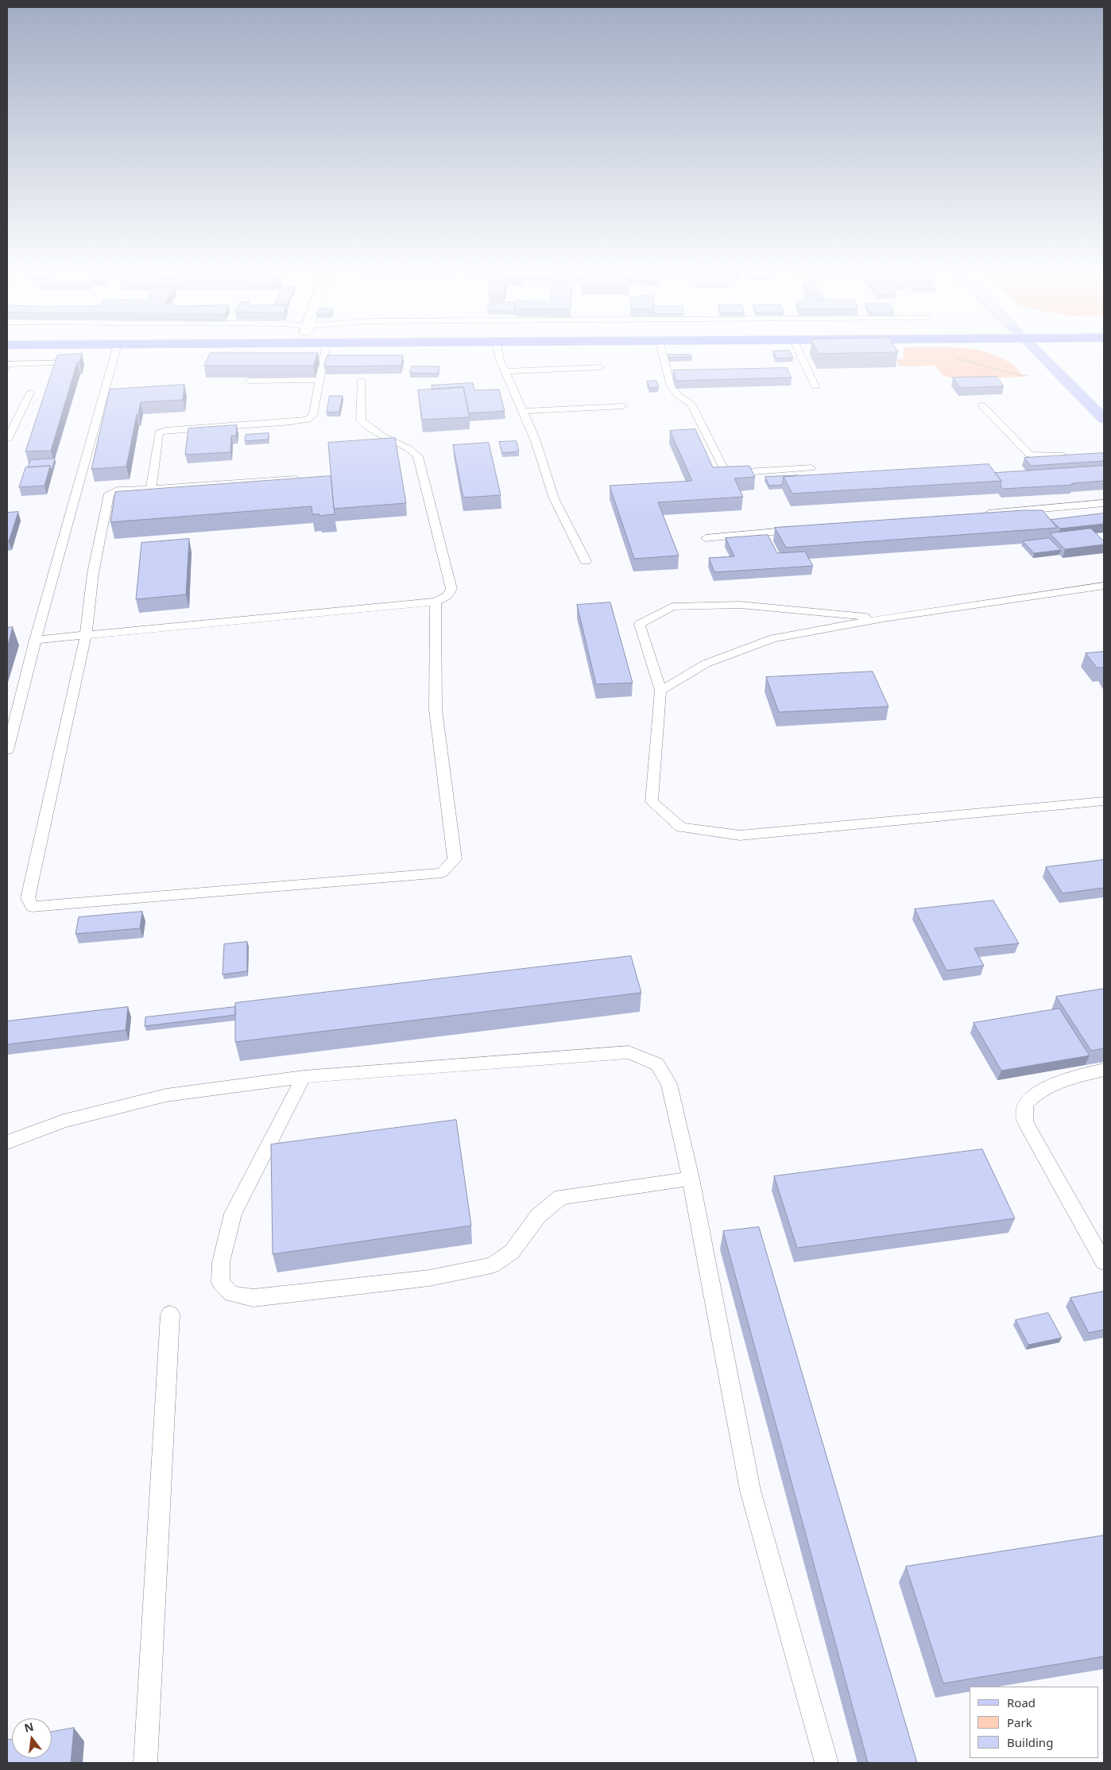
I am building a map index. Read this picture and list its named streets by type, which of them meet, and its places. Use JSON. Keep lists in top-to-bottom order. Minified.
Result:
{"legend":["Road","Park","Building"],"north":"top"}
